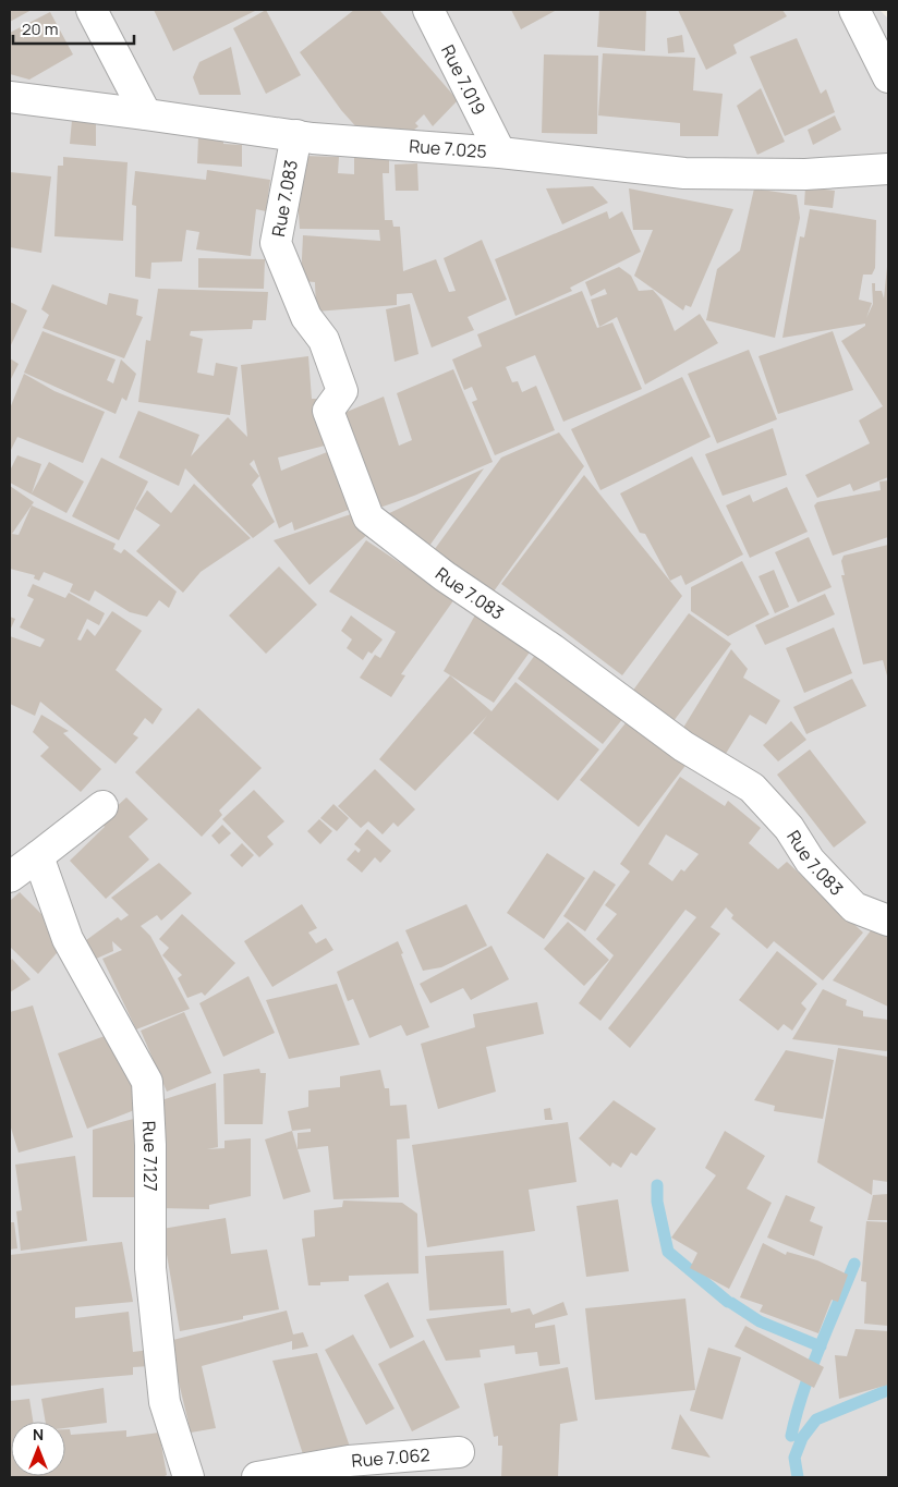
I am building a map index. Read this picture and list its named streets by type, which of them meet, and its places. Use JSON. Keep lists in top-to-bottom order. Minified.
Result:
{"streets":{"street":["Rue 7.019","Rue 7.025","Rue 7.083","Rue 7.127","Rue 7.062"]},"crossings":[["Rue 7.019","Rue 7.025"],["Rue 7.025","Rue 7.083"]],"scale_bar":"20 m","north":"top"}
